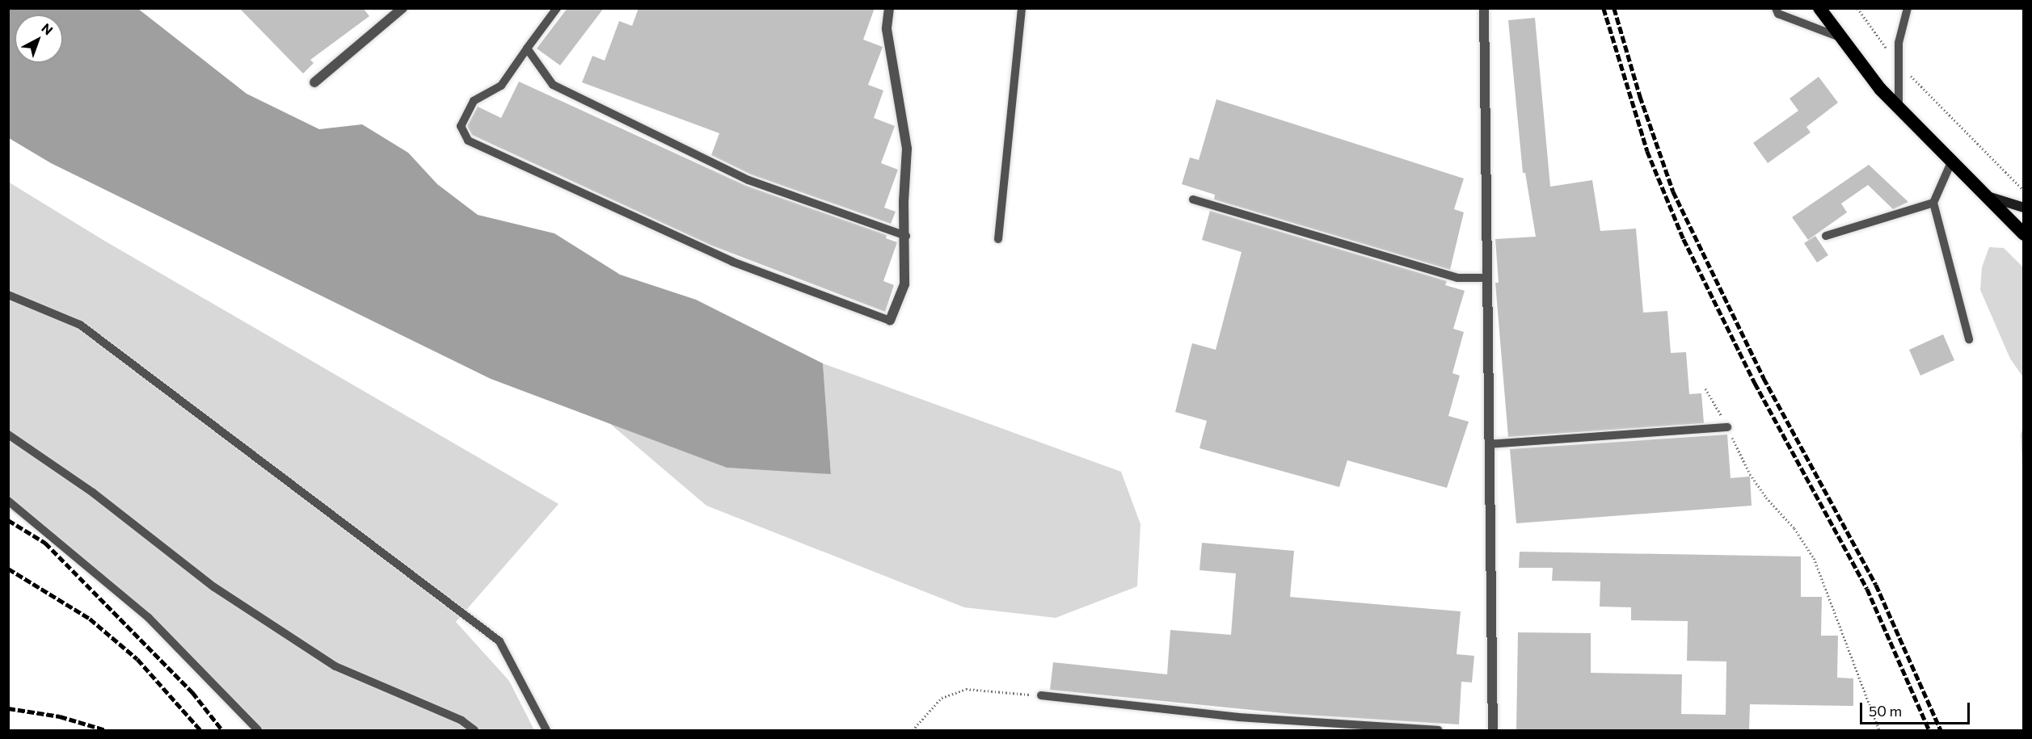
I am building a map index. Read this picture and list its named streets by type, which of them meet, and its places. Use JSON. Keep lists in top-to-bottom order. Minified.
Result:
{"scale_bar":"50 m","north":"top right"}
